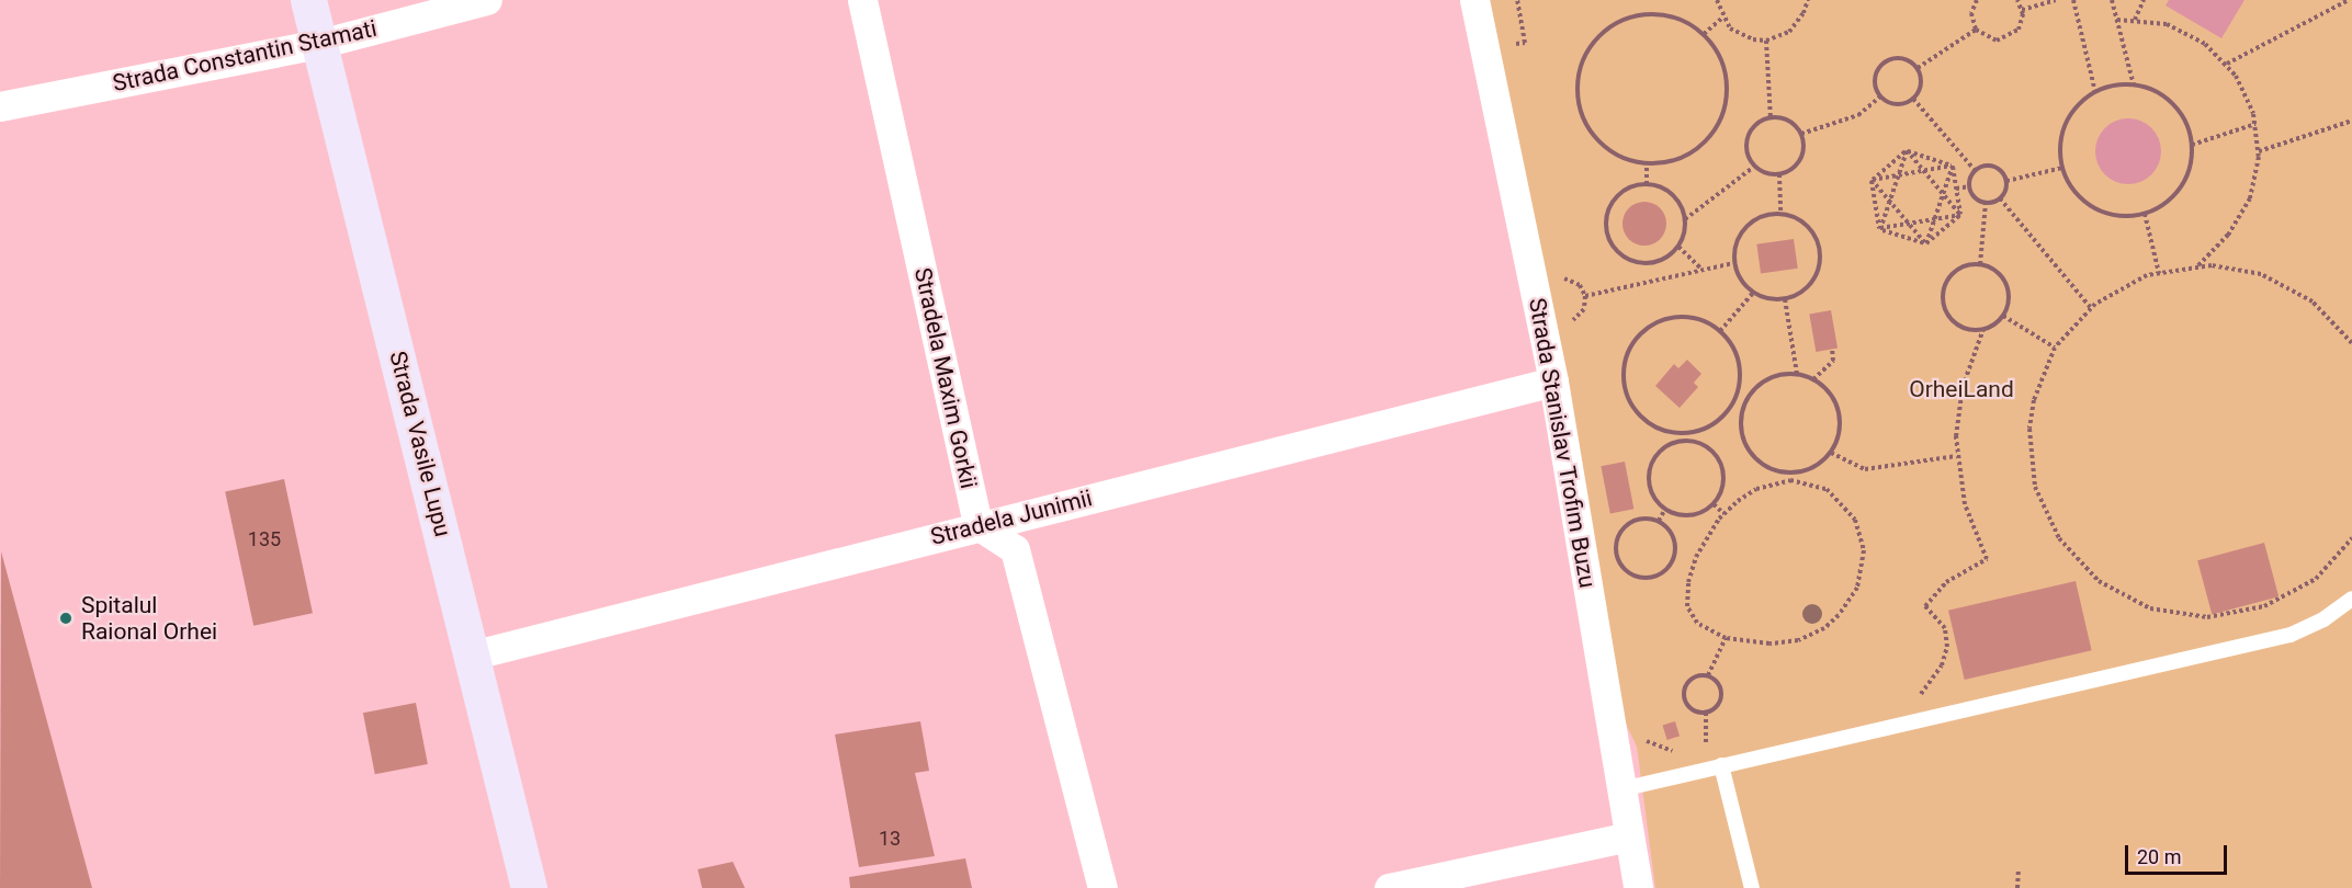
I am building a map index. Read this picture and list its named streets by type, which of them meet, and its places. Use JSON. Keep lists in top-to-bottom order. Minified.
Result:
{"streets":{"main road":["Strada Vasile Lupu"],"street":["Strada Constantin Stamati","Stradela Maxim Gorkii","Strada Stanislav Trofim Buzu","Stradela Junimii"]},"crossings":[["Strada Constantin Stamati","Strada Vasile Lupu"],["Stradela Maxim Gorkii","Stradela Junimii"],["Strada Stanislav Trofim Buzu","Stradela Junimii"],["Strada Vasile Lupu","Stradela Junimii"]],"parks":["OrheiLand"],"places":["Spitalul Raional Orhei"],"house_numbers":["135","13"],"scale_bar":"20 m"}
